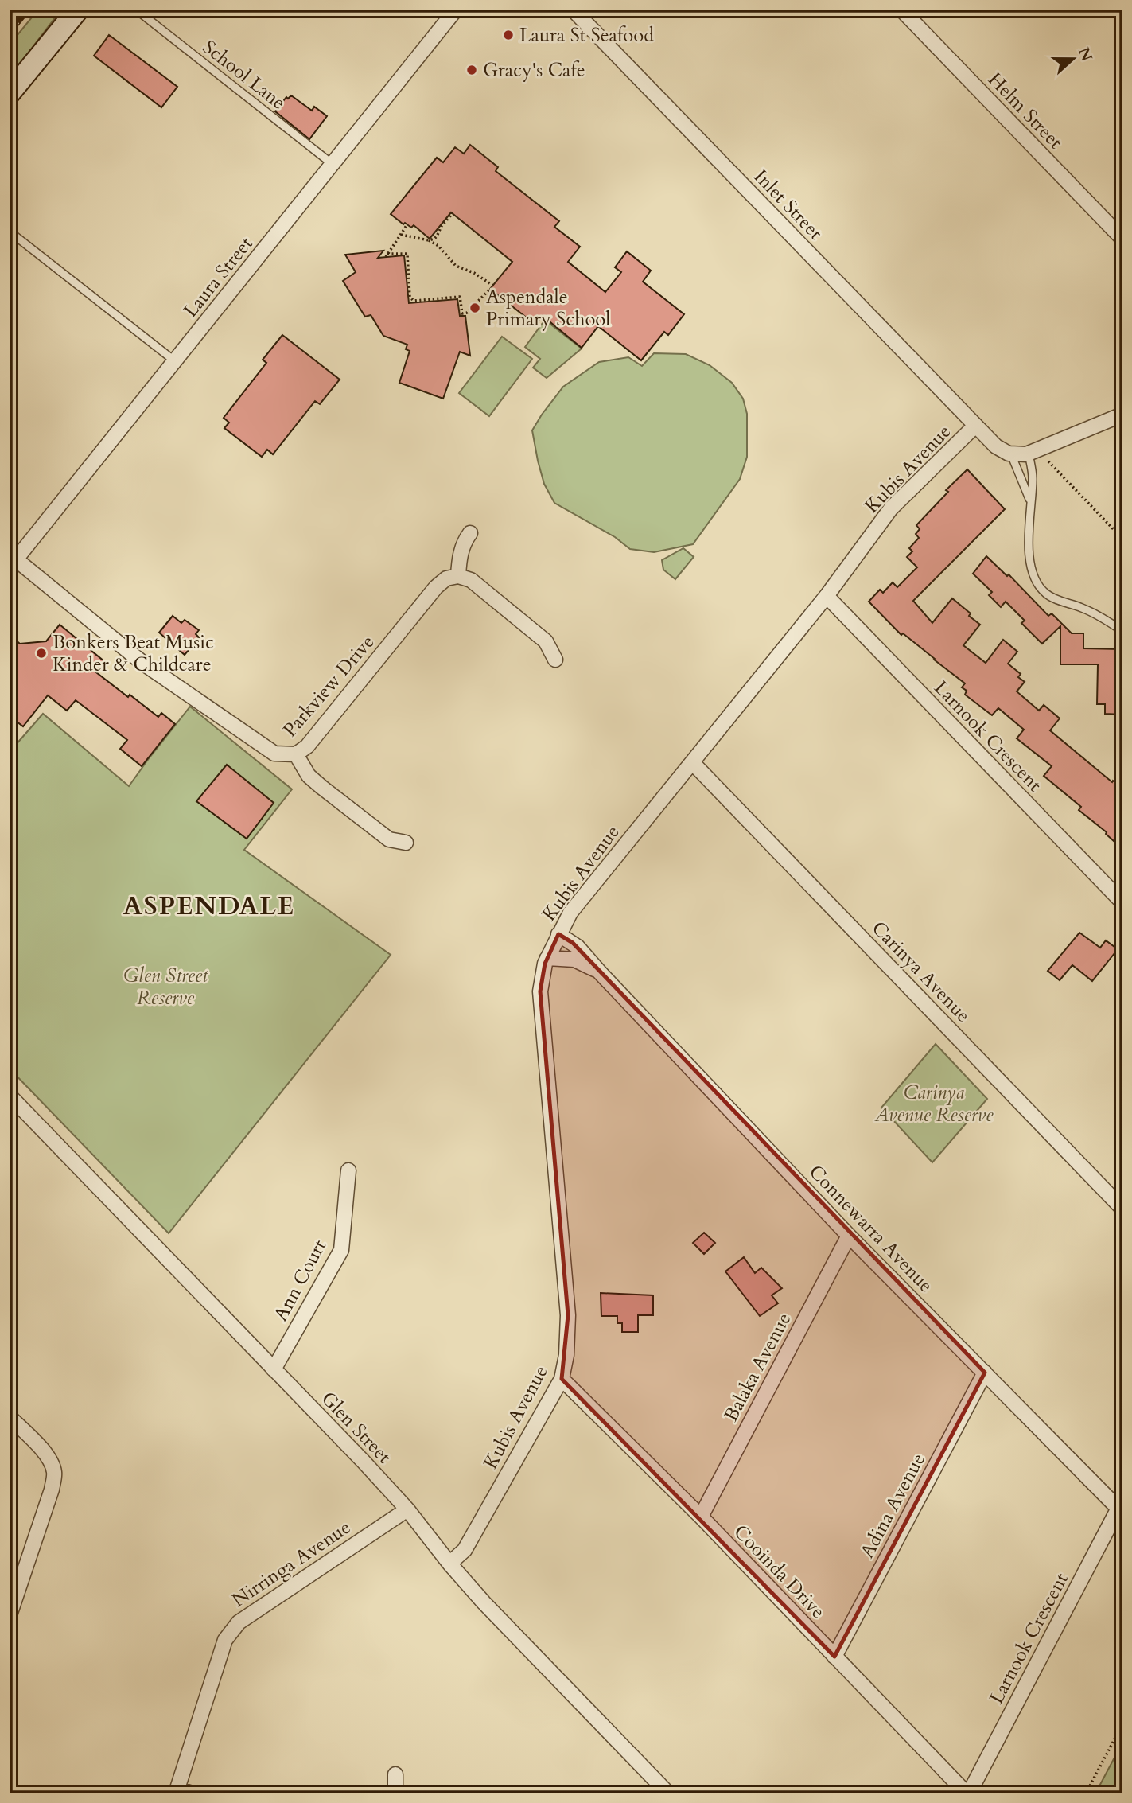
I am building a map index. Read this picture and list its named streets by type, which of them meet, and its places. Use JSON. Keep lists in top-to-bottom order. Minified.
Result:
{"streets":{"street":["Helm Street","Inlet Street","Laura Street","Kubis Avenue","Parkview Drive","Larnook Crescent","Carinya Avenue","Connewarra Avenue","Ann Court","Balaka Avenue","Glen Street","Adina Avenue","Nirringa Avenue","Cooinda Drive"],"lane":["School Lane"]},"crossings":[["School Lane","Laura Street"],["Inlet Street","Kubis Avenue"],["Laura Street","Parkview Drive"],["Kubis Avenue","Larnook Crescent"],["Kubis Avenue","Carinya Avenue"],["Kubis Avenue","Connewarra Avenue"],["Kubis Avenue","Glen Street"],["Kubis Avenue","Cooinda Drive"],["Larnook Crescent","Connewarra Avenue"],["Larnook Crescent","Cooinda Drive"],["Connewarra Avenue","Balaka Avenue"],["Connewarra Avenue","Adina Avenue"],["Ann Court","Glen Street"],["Balaka Avenue","Cooinda Drive"],["Glen Street","Nirringa Avenue"],["Adina Avenue","Cooinda Drive"]],"districts":["ASPENDALE"],"parks":["Glen Street Reserve","Carinya Avenue Reserve"],"places":["Laura St Seafood","Gracy's Cafe","Aspendale Primary School","Bonkers Beat Music Kinder & Childcare"],"north":"right"}
